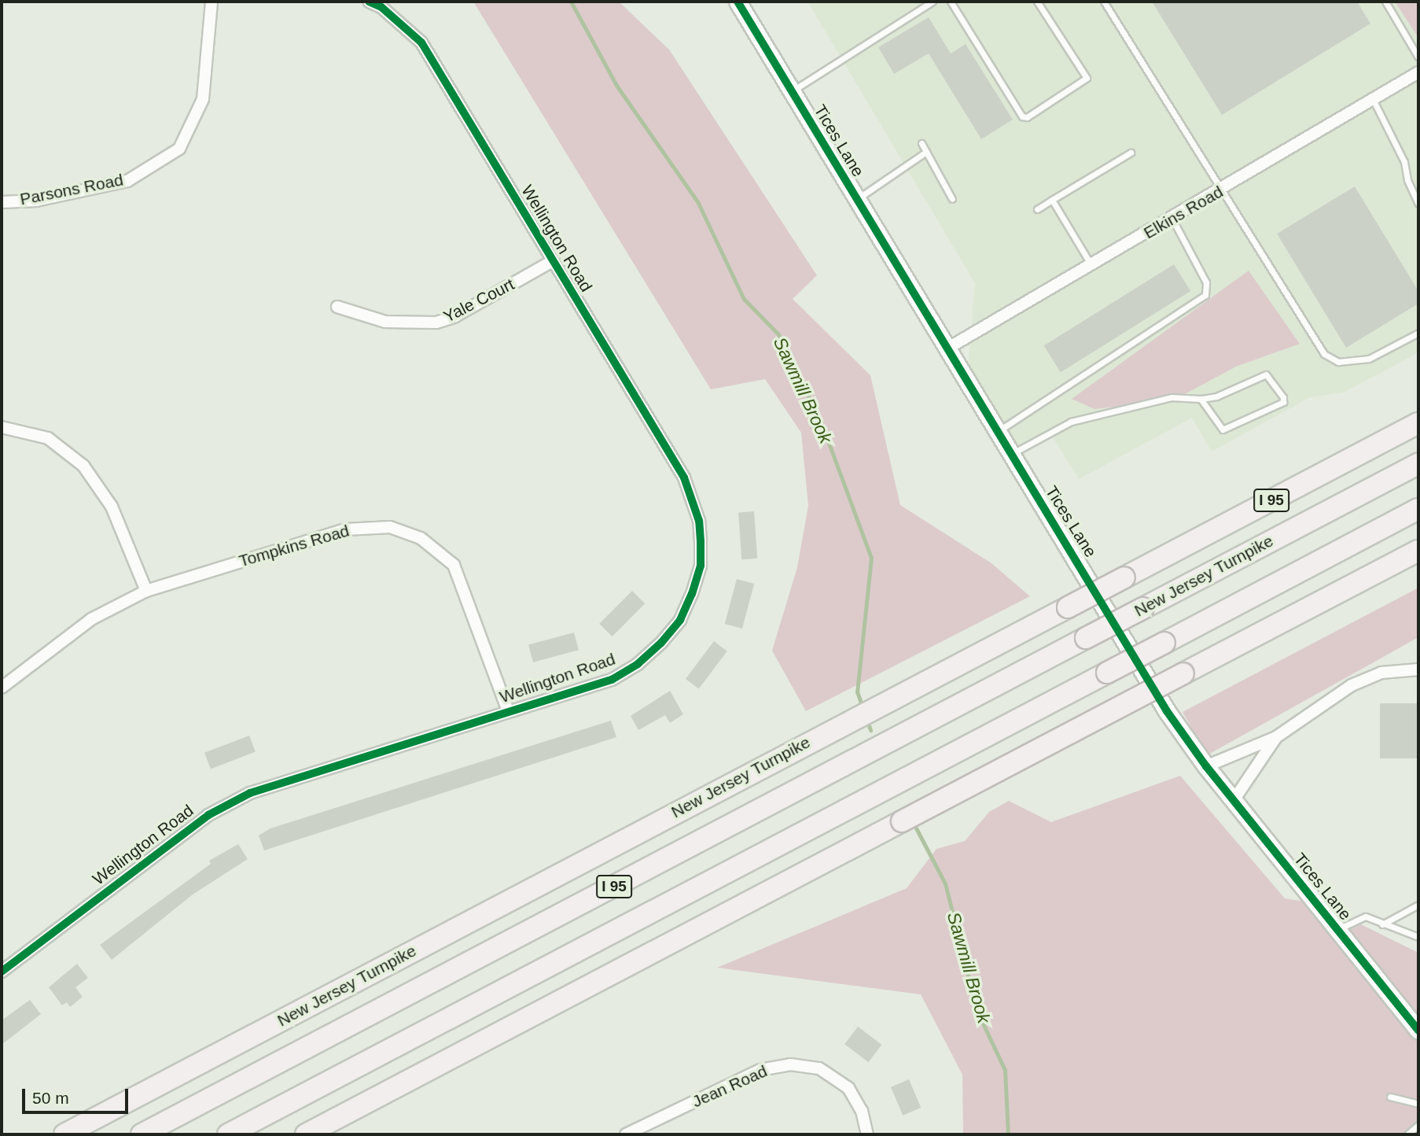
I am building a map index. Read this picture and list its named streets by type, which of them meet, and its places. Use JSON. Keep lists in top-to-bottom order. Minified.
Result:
{"streets":{"highway":["I 95","New Jersey Turnpike"],"street":["Tices Lane","Parsons Road","Elkins Road","Wellington Road","Yale Court","Tompkins Road","Jean Road"]},"crossings":[["Tices Lane","Elkins Road"],["Wellington Road","Yale Court"],["Wellington Road","Tompkins Road"]],"water":["Sawmill Brook"],"scale_bar":"50 m"}
